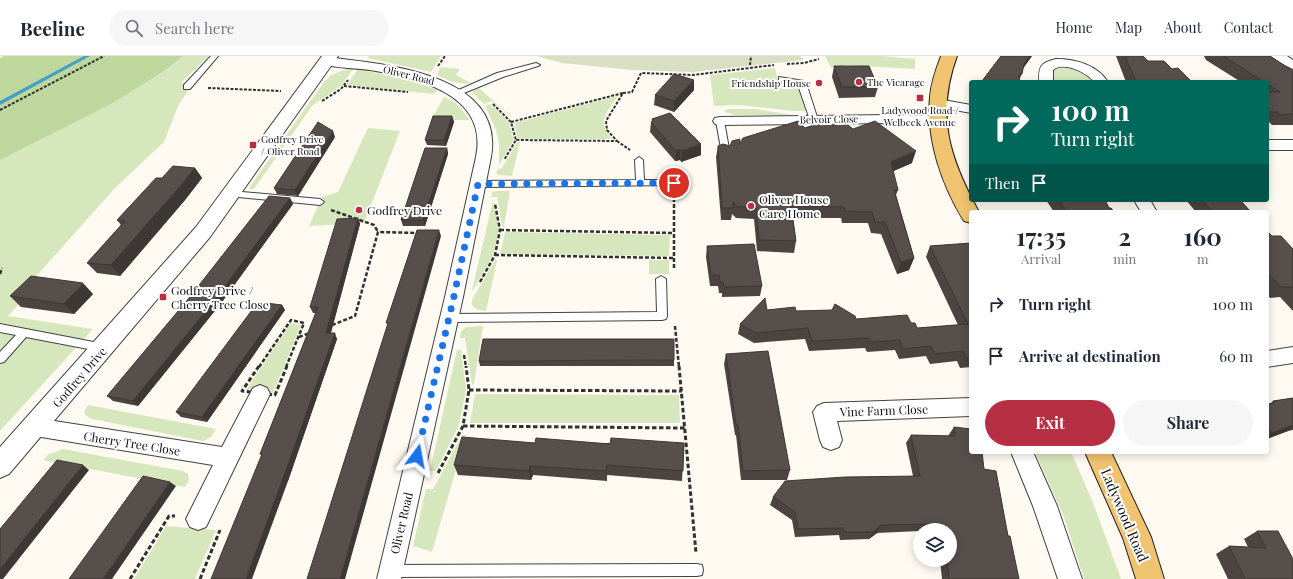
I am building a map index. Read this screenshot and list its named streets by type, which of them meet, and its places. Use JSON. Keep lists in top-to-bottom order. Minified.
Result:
{"streets":{"main road":["Ladywood Road"],"street":["Oliver Road","Belvoir Close","Godfrey Drive","Vine Farm Close","Cherry Tree Close"]},"crossings":[["Oliver Road","Godfrey Drive"],["Godfrey Drive","Cherry Tree Close"]],"places":{"other":["The Vicarage","Friendship House","Oliver House Care Home","Godfrey Drive"],"transit":["Ladywood Road / Welbeck Avenue","Godfrey Drive / Oliver Road","Godfrey Drive / Cherry Tree Close"]},"page":{"header":"Beeline","search":"Search here","nav":["Home","Map","About","Contact"],"turn":["100 m","Turn right"],"then":"Then","eta":["17:35","Arrival","2","min","160","m"],"list":[{"name":"Turn right","value":"100 m"},{"name":"Arrive at destination","value":"60 m"}],"buttons":["Exit","Share"]}}
